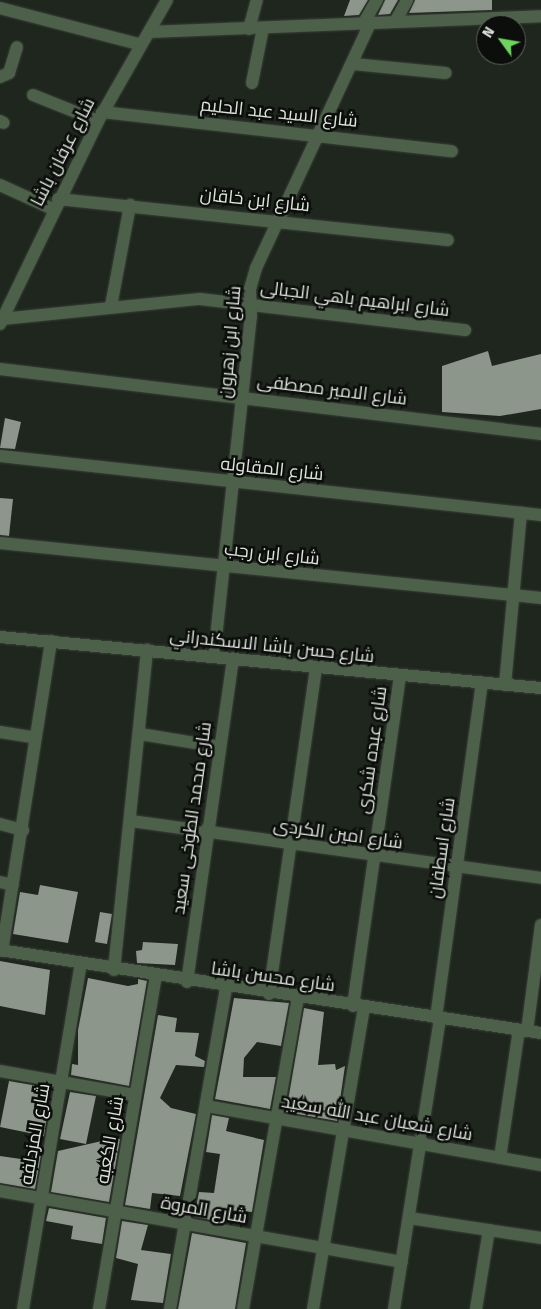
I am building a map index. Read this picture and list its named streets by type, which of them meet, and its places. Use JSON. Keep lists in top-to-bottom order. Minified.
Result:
{"streets":{"street":["شارع السيد عبد الحليم","شارع عرفان باشا","شارع ابن خاقان","شارع ابراهيم باهي الجبالى","شارع ابن زهرون","شارع الامير مصطفى","شارع المقاوله","شارع ابن رجب","شارع حسن باشا الاسكندراني","شارع عبده شكرى","شارع محمد الطوخى سعيد","شارع امين الكردى","شارع اسطفان","شارع محسن باشا","شارع شعبان عبد الله سعيد","شارع المزدلفه","شارع الكعبه","شارع المروة"]},"crossings":[["شارع السيد عبد الحليم","شارع عرفان باشا"],["شارع السيد عبد الحليم","شارع ابن زهرون"],["شارع عرفان باشا","شارع ابن خاقان"],["شارع عرفان باشا","شارع ابراهيم باهي الجبالى"],["شارع ابن خاقان","شارع ابن زهرون"],["شارع ابراهيم باهي الجبالى","شارع ابن زهرون"],["شارع ابن زهرون","شارع الامير مصطفى"],["شارع ابن زهرون","شارع المقاوله"],["شارع ابن زهرون","شارع ابن رجب"],["شارع ابن زهرون","شارع حسن باشا الاسكندراني"],["شارع حسن باشا الاسكندراني","شارع عبده شكرى"],["شارع حسن باشا الاسكندراني","شارع محمد الطوخى سعيد"],["شارع حسن باشا الاسكندراني","شارع اسطفان"],["شارع عبده شكرى","شارع امين الكردى"],["شارع عبده شكرى","شارع محسن باشا"],["شارع عبده شكرى","شارع شعبان عبد الله سعيد"],["شارع عبده شكرى","شارع المروة"],["شارع محمد الطوخى سعيد","شارع امين الكردى"],["شارع محمد الطوخى سعيد","شارع محسن باشا"],["شارع امين الكردى","شارع اسطفان"],["شارع اسطفان","شارع محسن باشا"],["شارع اسطفان","شارع شعبان عبد الله سعيد"],["شارع اسطفان","شارع المروة"],["شارع محسن باشا","شارع المزدلفه"],["شارع محسن باشا","شارع الكعبه"],["شارع المزدلفه","شارع المروة"],["شارع الكعبه","شارع المروة"]],"north":"top left"}
